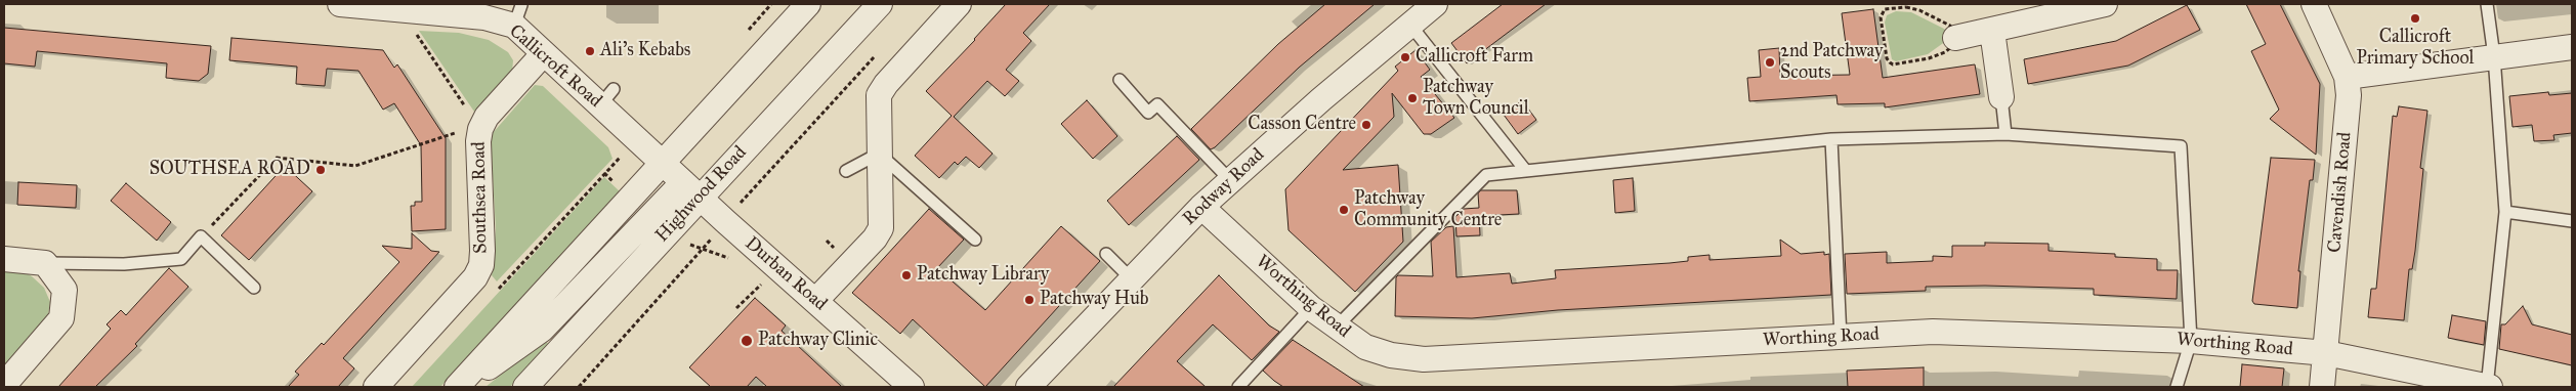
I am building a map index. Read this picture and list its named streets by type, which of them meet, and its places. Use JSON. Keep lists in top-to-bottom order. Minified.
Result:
{"streets":{"street":["Callicroft Road","Rodway Road","Cavendish Road","Highwood Road","Southsea Road","Durban Road","Worthing Road"]},"crossings":[["Callicroft Road","Highwood Road"],["Callicroft Road","Southsea Road"],["Callicroft Road","Durban Road"],["Rodway Road","Worthing Road"],["Cavendish Road","Worthing Road"],["Highwood Road","Durban Road"]],"places":["Callicroft Primary School","Ali's Kebabs","Callicroft Farm","2nd Patchway Scouts","Patchway Town Council","Casson Centre","SOUTHSEA ROAD","Patchway Community Centre","Patchway Library","Patchway Hub","Patchway Clinic"]}
